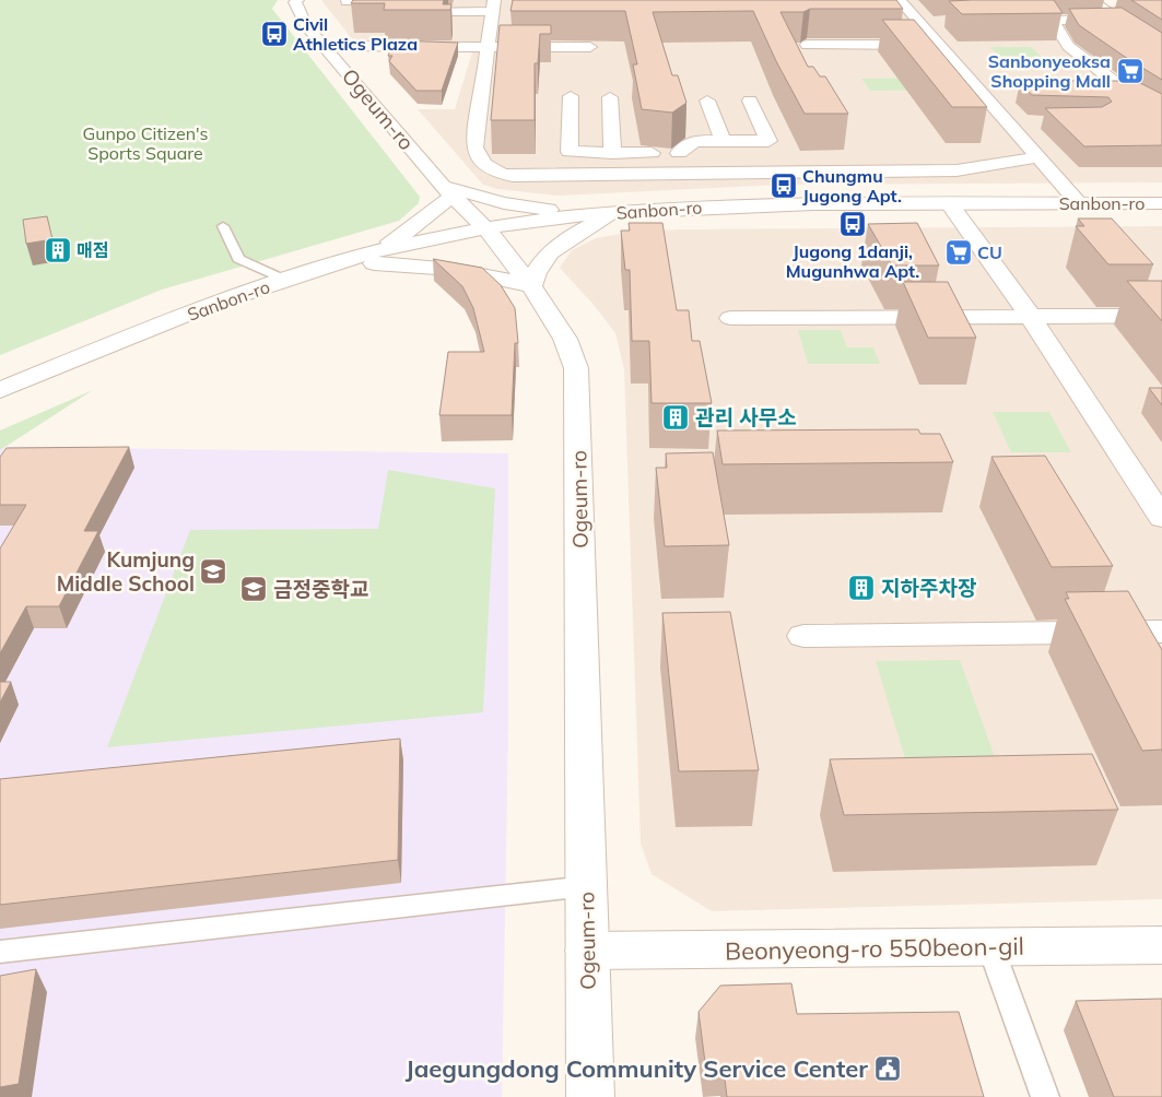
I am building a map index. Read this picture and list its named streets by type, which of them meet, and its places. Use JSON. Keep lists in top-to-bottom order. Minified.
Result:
{"streets":{"street":["Ogeum-ro","Sanbon-ro","Beonyeong-ro 550beon-gil"]},"crossings":[["Ogeum-ro","Sanbon-ro"],["Ogeum-ro","Beonyeong-ro 550beon-gil"]],"parks":["Gunpo Citizen's Sports Square"],"places":{"bus stop":["Civil Athletics Plaza","Chungmu Jugong Apt.","Jugong 1danji, Mugunhwa Apt."],"supermarket":["Sanbonyeoksa Shopping Mall","CU"],"building":["매점","관리 사무소","지하주차장"],"school or university":["Kumjung Middle School","금정중학교"],"public building":["Jaegungdong Community Service Center"]}}
